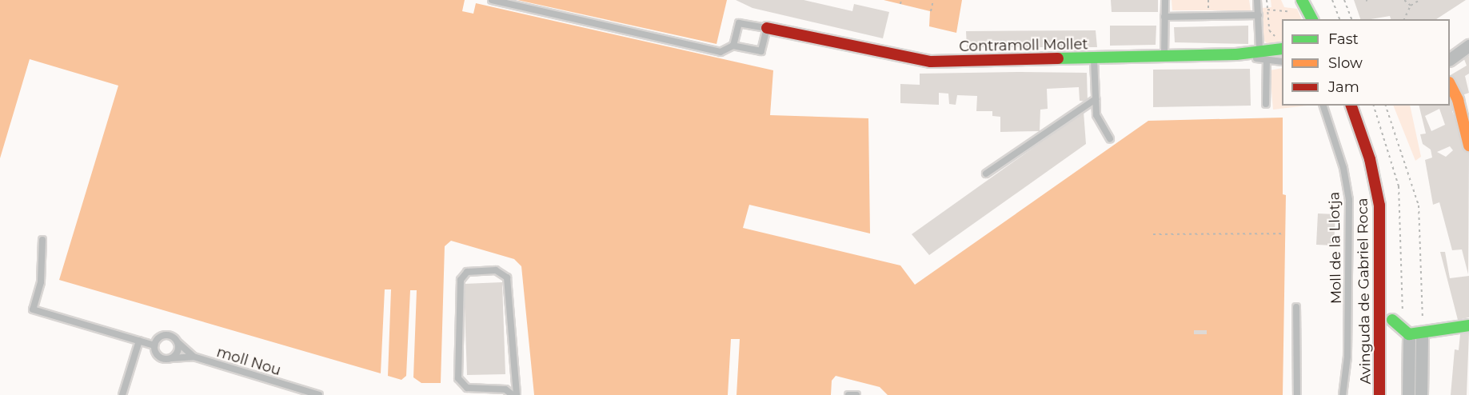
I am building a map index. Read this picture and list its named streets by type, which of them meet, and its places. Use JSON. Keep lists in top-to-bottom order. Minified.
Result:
{"streets":{"main road":["Contramoll Mollet","Avinguda de Gabriel Roca"],"lane":["Moll de la Llotja","moll Nou"]},"legend":["Fast","Slow","Jam"]}
